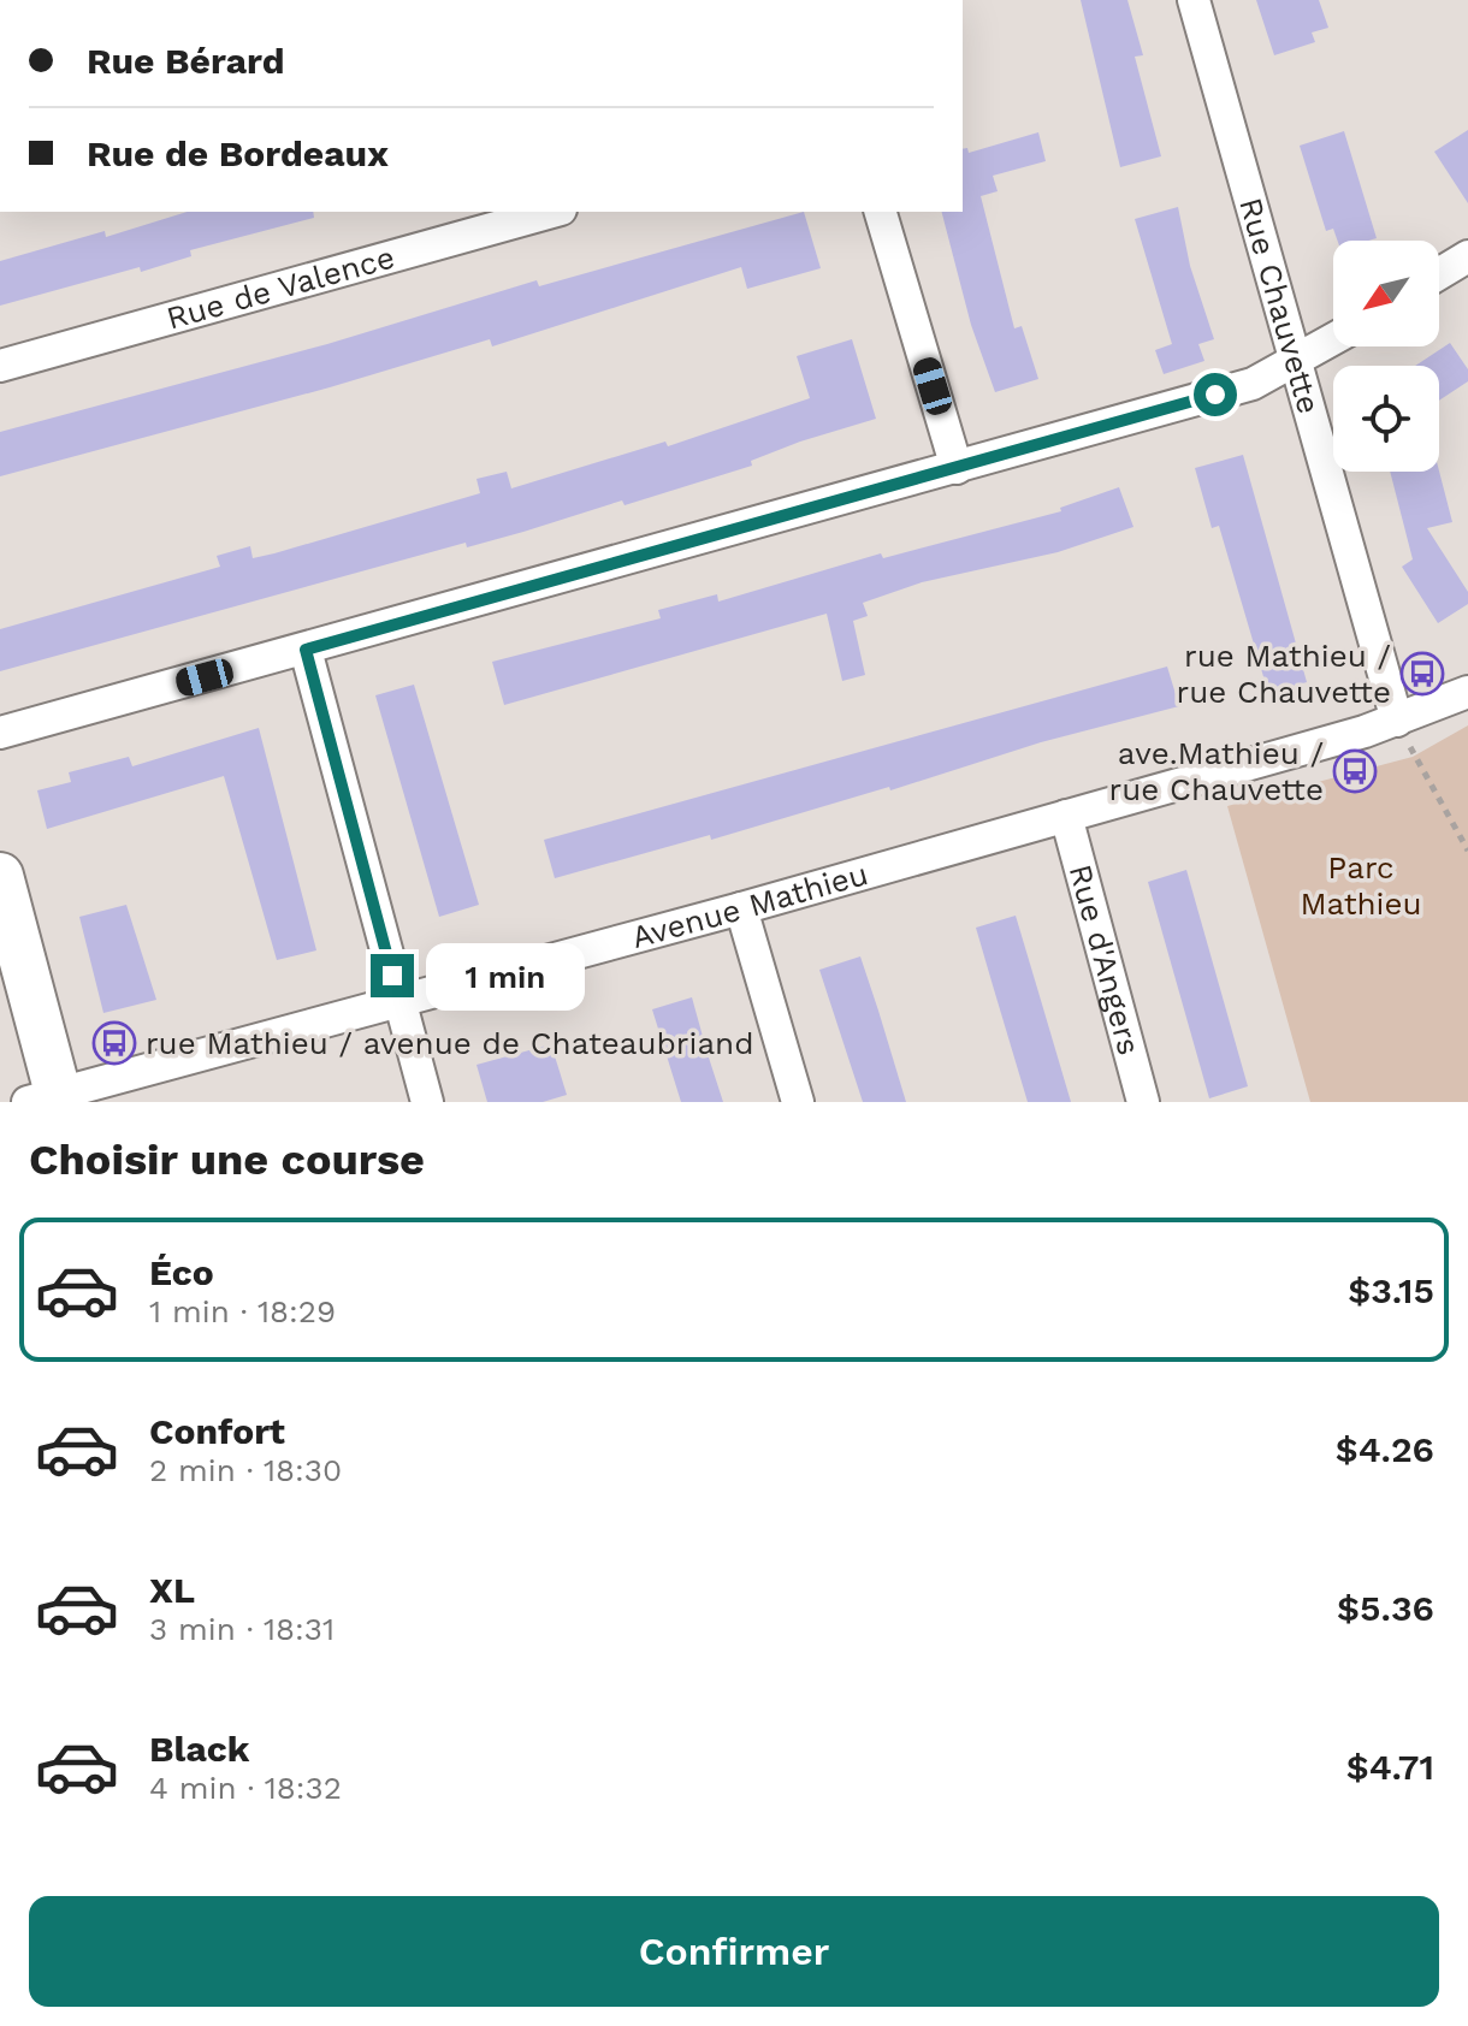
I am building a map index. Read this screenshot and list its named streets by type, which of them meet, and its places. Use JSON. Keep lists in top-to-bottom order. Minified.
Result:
{"streets":{"street":["Rue de Valence","Rue Chauvette","Avenue Mathieu","Rue d'Angers"]},"crossings":[["Rue Chauvette","Avenue Mathieu"],["Avenue Mathieu","Rue d'Angers"]],"parks":["Parc Mathieu"],"places":{"bus stop":["rue Mathieu / rue Chauvette","ave.Mathieu / rue Chauvette","rue Mathieu / avenue de Chateaubriand"]},"north":"bottom left","page":{"banner":["Rue Bérard","Rue de Bordeaux"],"bubble":"1 min","heading":"Choisir une course","list":[{"name":"Éco","note":"1 min · 18:29","value":"$3.15"},{"name":"Confort","note":"2 min · 18:30","value":"$4.26"},{"name":"XL","note":"3 min · 18:31","value":"$5.36"},{"name":"Black","note":"4 min · 18:32","value":"$4.71"}],"buttons":"Confirmer"}}
